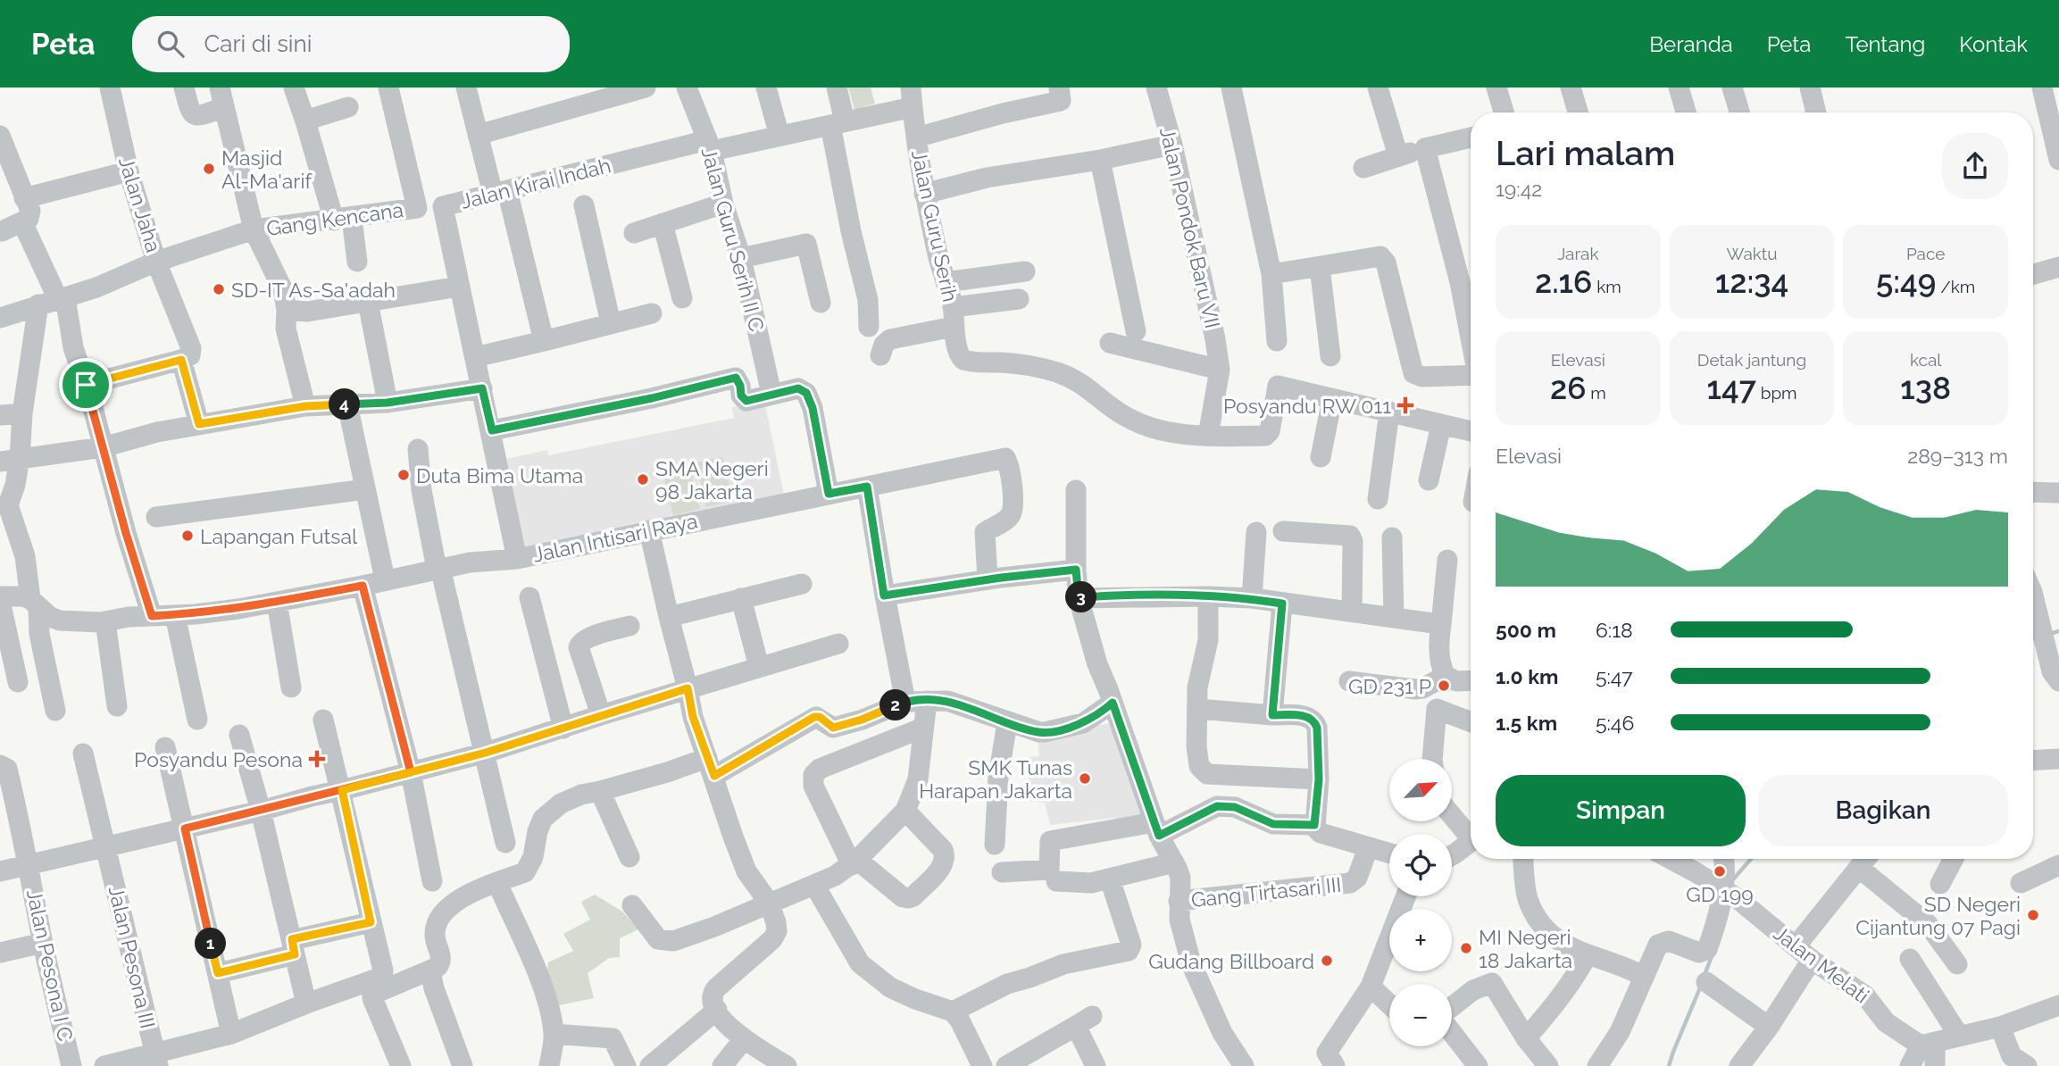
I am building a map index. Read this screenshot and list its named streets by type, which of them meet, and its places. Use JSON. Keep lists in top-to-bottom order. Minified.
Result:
{"streets":{"street":["Jalan Kirai Indah","Jalan Jaha","Gang Kencana","Jalan Guru Serih","Jalan Pondok Baru VII","Jalan Guru Serih II C","Jalan Intisari Raya","Gang Tirtasari III","Jalan Pesona III","Jalan Melati","Jalan Pesona I C"]},"crossings":[["Jalan Kirai Indah","Jalan Guru Serih"],["Jalan Kirai Indah","Jalan Guru Serih II C"],["Jalan Jaha","Gang Kencana"],["Jalan Guru Serih","Jalan Pondok Baru VII"]],"places":{"other":["Masjid Al-Ma'arif","SD-IT As-Sa'adah","Duta Bima Utama","SMA Negeri 98 Jakarta","Lapangan Futsal","GD 231 P","SMK Tunas Harapan Jakarta","GD 199","SD Negeri Cijantung 07 Pagi","MI Negeri 18 Jakarta","Gudang Billboard"],"health":["Posyandu RW 011","Posyandu Pesona"]},"north":"top right","page":{"header":"Peta","search":"Cari di sini","nav":["Beranda","Peta","Tentang","Kontak"],"heading":["Lari malam","19:42"],"stats":[["Jarak","2.16 km"],["Waktu","12:34"],["Pace","5:49 /km"],["Elevasi","26 m"],["Detak jantung","147 bpm"],["kcal","138"]],"pins":["4","3","2","1"],"chart":["Elevasi","289–313 m"],"list":[{"name":"500 m","note":"6:18"},{"name":"1.0 km","note":"5:47"},{"name":"1.5 km","note":"5:46"}],"map_buttons":["+","−"],"buttons":["Simpan","Bagikan"]}}
